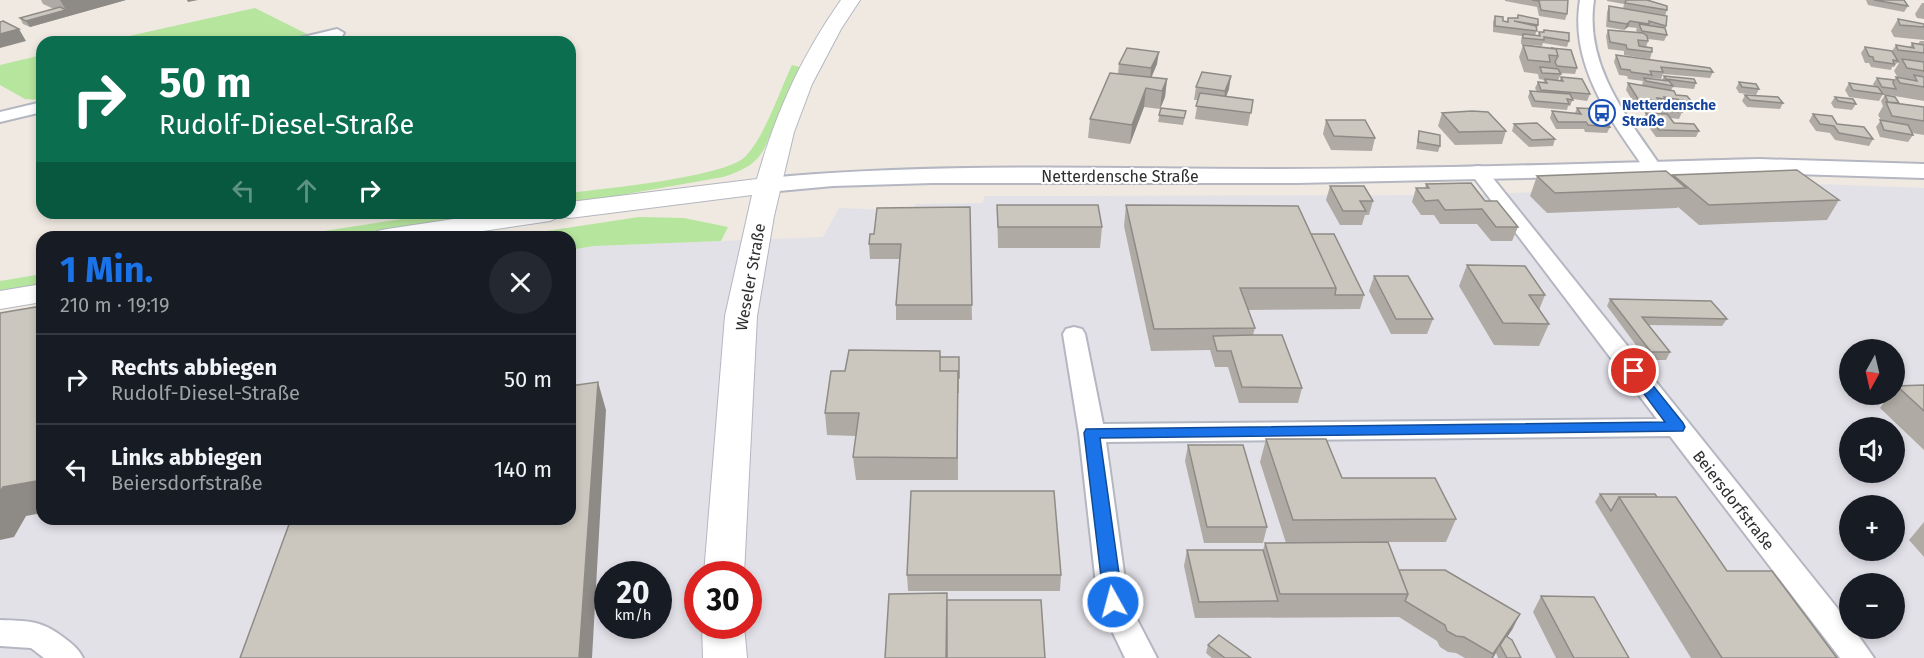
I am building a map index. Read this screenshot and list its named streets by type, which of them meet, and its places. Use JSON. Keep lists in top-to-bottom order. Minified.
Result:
{"streets":{"main road":["Netterdensche Straße","Weseler Straße"],"street":["Beiersdorfstraße"]},"crossings":[["Netterdensche Straße","Weseler Straße"],["Netterdensche Straße","Beiersdorfstraße"]],"places":{"bus stop":["Netterdensche Straße"]},"north":"bottom","page":{"turn":["50 m","Rudolf-Diesel-Straße"],"heading":["1 Min.","210 m · 19:19"],"list":[{"name":"Rechts abbiegen","note":"Rudolf-Diesel-Straße","value":"50 m"},{"name":"Links abbiegen","note":"Beiersdorfstraße","value":"140 m"}],"map_buttons":["+","−"],"speed":"20 km/h","limit":"30"}}
